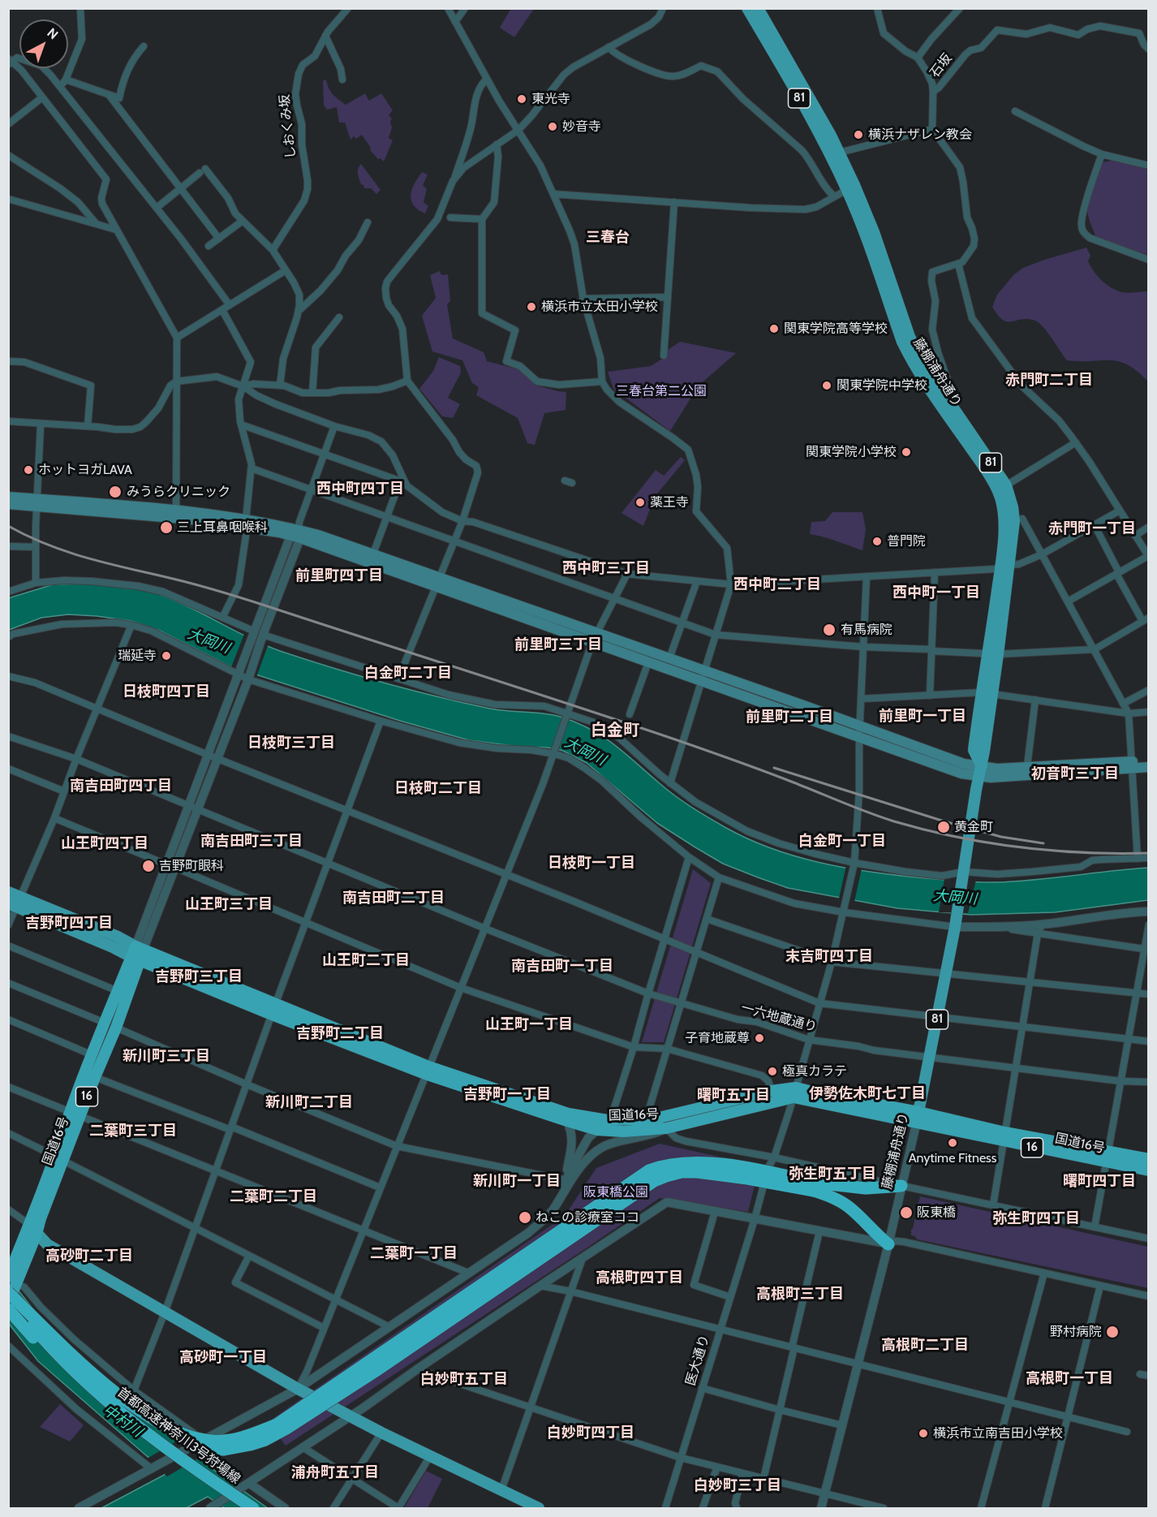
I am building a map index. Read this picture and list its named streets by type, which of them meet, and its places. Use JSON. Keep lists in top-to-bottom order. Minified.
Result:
{"streets":{"highway":["16","国道16号","首都高速神奈川3号狩場線"],"main road":["81","藤棚浦舟通り"],"street":["石坂","しおくみ坂","一六地蔵通り","医大通り"]},"crossings":[["藤棚浦舟通り","一六地蔵通り"],["藤棚浦舟通り","国道16号"],["一六地蔵通り","医大通り"],["国道16号","医大通り"]],"districts":["三春台","赤門町二丁目","西中町四丁目","赤門町一丁目","西中町三丁目","前里町四丁目","西中町二丁目","西中町一丁目","前里町三丁目","白金町二丁目","日枝町四丁目","前里町一丁目","前里町二丁目","白金町","日枝町三丁目","初音町三丁目","南吉田町四丁目","日枝町二丁目","南吉田町三丁目","白金町一丁目","山王町四丁目","日枝町一丁目","南吉田町二丁目","山王町三丁目","吉野町四丁目","末吉町四丁目","山王町二丁目","南吉田町一丁目","吉野町三丁目","山王町一丁目","吉野町二丁目","新川町三丁目","伊勢佐木町七丁目","吉野町一丁目","曙町五丁目","新川町二丁目","二葉町三丁目","弥生町五丁目","新川町一丁目","曙町四丁目","二葉町二丁目","弥生町四丁目","二葉町一丁目","高砂町二丁目","高根町四丁目","高根町三丁目","高根町二丁目","高砂町一丁目","高根町一丁目","白妙町五丁目","白妙町四丁目","浦舟町五丁目","白妙町三丁目"],"water":["大岡川","中村川"],"parks":["三春台第二公園","阪東橋公園"],"places":["東光寺","妙音寺","横浜ナザレン教会","横浜市立太田小学校","関東学院高等学校","関東学院中学校","関東学院小学校","ホットヨガLAVA","みうらクリニック","薬王寺","三上耳鼻咽喉科","普門院","有馬病院","瑞延寺","黄金町","吉野町眼科","子育地蔵尊","極真カラテ","Anytime Fitness","阪東橋","ねこの診療室ココ","野村病院","横浜市立南吉田小学校"],"north":"top right"}
